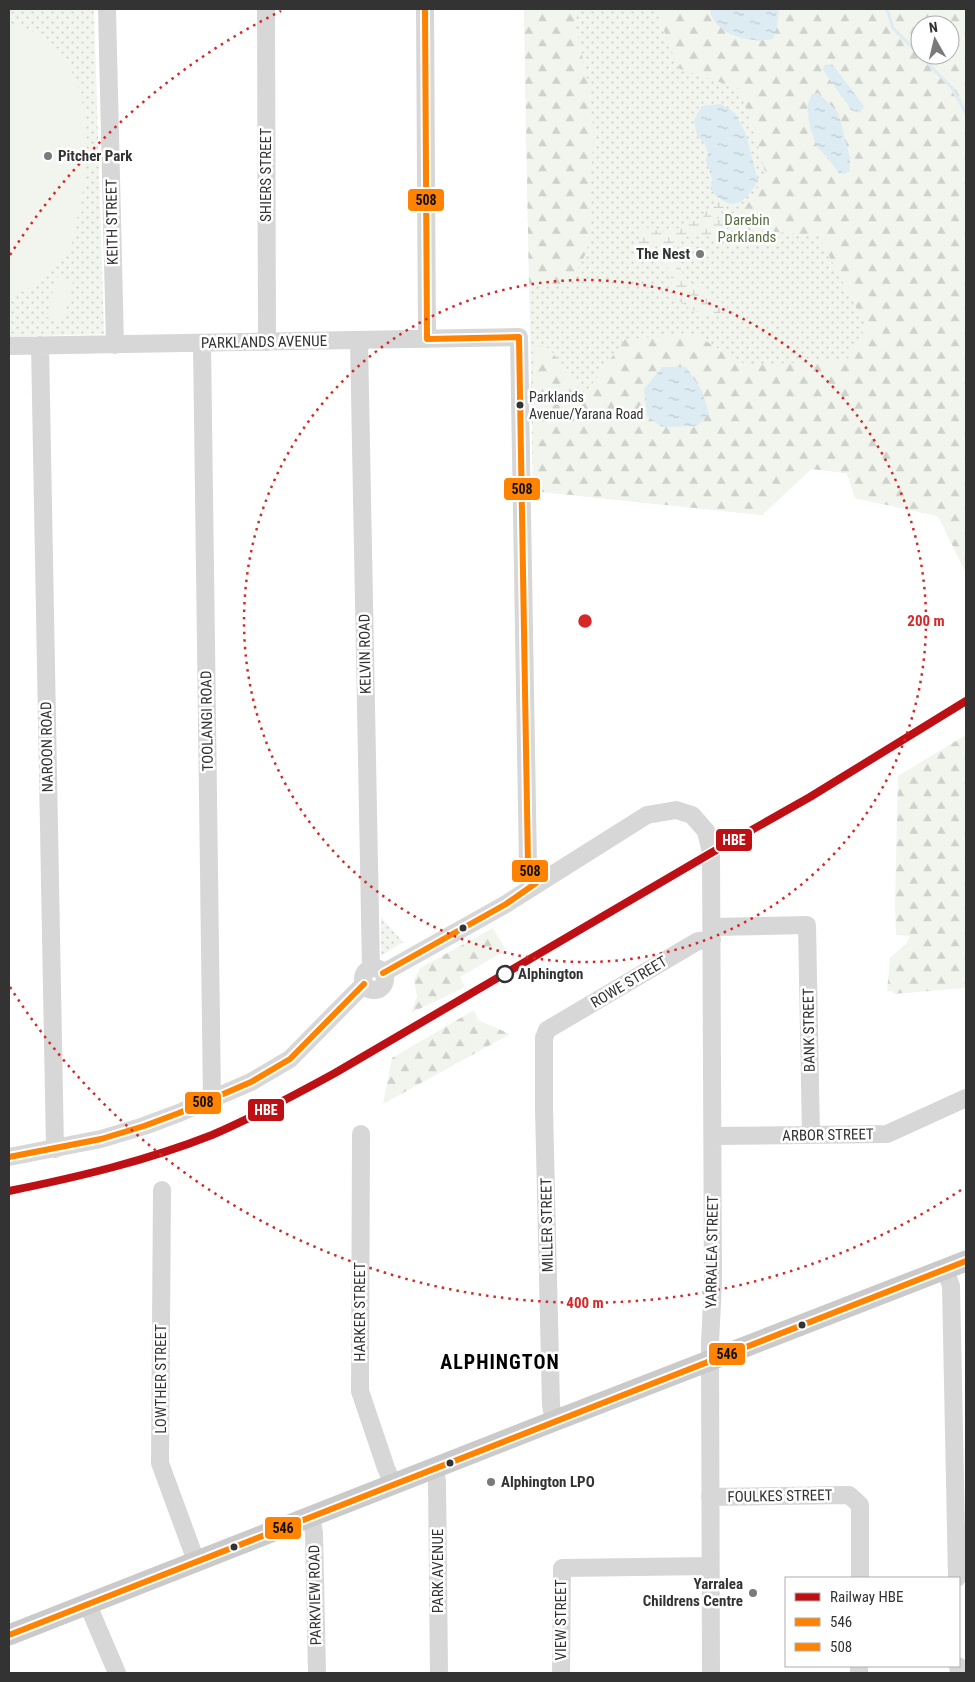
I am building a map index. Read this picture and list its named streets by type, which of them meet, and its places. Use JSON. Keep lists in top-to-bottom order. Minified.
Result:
{"streets":{"street":["SHIERS STREET","KEITH STREET","PARKLANDS AVENUE","KELVIN ROAD","TOOLANGI ROAD","NAROON ROAD","ROWE STREET","BANK STREET","ARBOR STREET","MILLER STREET","YARRALEA STREET","HARKER STREET","LOWTHER STREET","FOULKES STREET","PARK AVENUE","PARKVIEW ROAD","VIEW STREET"]},"crossings":[["SHIERS STREET","PARKLANDS AVENUE"],["KEITH STREET","PARKLANDS AVENUE"],["PARKLANDS AVENUE","KELVIN ROAD"],["PARKLANDS AVENUE","TOOLANGI ROAD"],["PARKLANDS AVENUE","NAROON ROAD"],["PARKLANDS AVENUE","YARRALEA STREET"],["ROWE STREET","BANK STREET"],["ROWE STREET","MILLER STREET"],["ROWE STREET","YARRALEA STREET"],["BANK STREET","ARBOR STREET"],["ARBOR STREET","YARRALEA STREET"],["YARRALEA STREET","FOULKES STREET"],["YARRALEA STREET","VIEW STREET"]],"districts":["ALPHINGTON"],"parks":["Darebin Parklands"],"places":["Pitcher Park","The Nest","Parklands Avenue/Yarana Road","Alphington","Alphington LPO","Yarralea Childrens Centre"],"lines":["transit line 508","rail line HBE","transit line 546"],"legend":["Railway HBE","546","508"],"north":"top","rings":["200 m","400 m"]}
